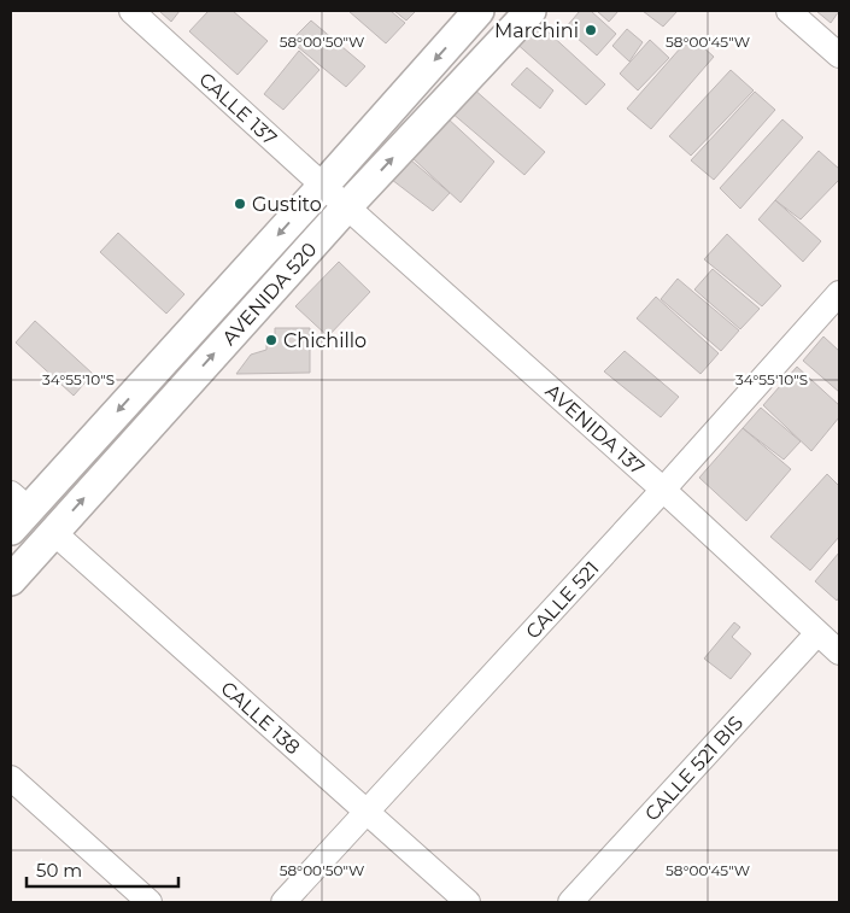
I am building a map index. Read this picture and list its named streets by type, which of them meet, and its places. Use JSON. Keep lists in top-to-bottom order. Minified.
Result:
{"streets":{"main road":["AVENIDA 520"],"street":["CALLE 137","AVENIDA 137","CALLE 521","CALLE 138","CALLE 521 BIS"]},"crossings":[["CALLE 137","AVENIDA 520"],["CALLE 137","AVENIDA 137"],["AVENIDA 520","AVENIDA 137"],["AVENIDA 520","CALLE 138"],["AVENIDA 137","CALLE 521"],["AVENIDA 137","CALLE 521 BIS"],["CALLE 521","CALLE 138"]],"places":["Marchini","Gustito","Chichillo"],"scale_bar":"50 m","coordinates":["58°00'50\"W","58°00'45\"W","34°55'10\"S"]}
